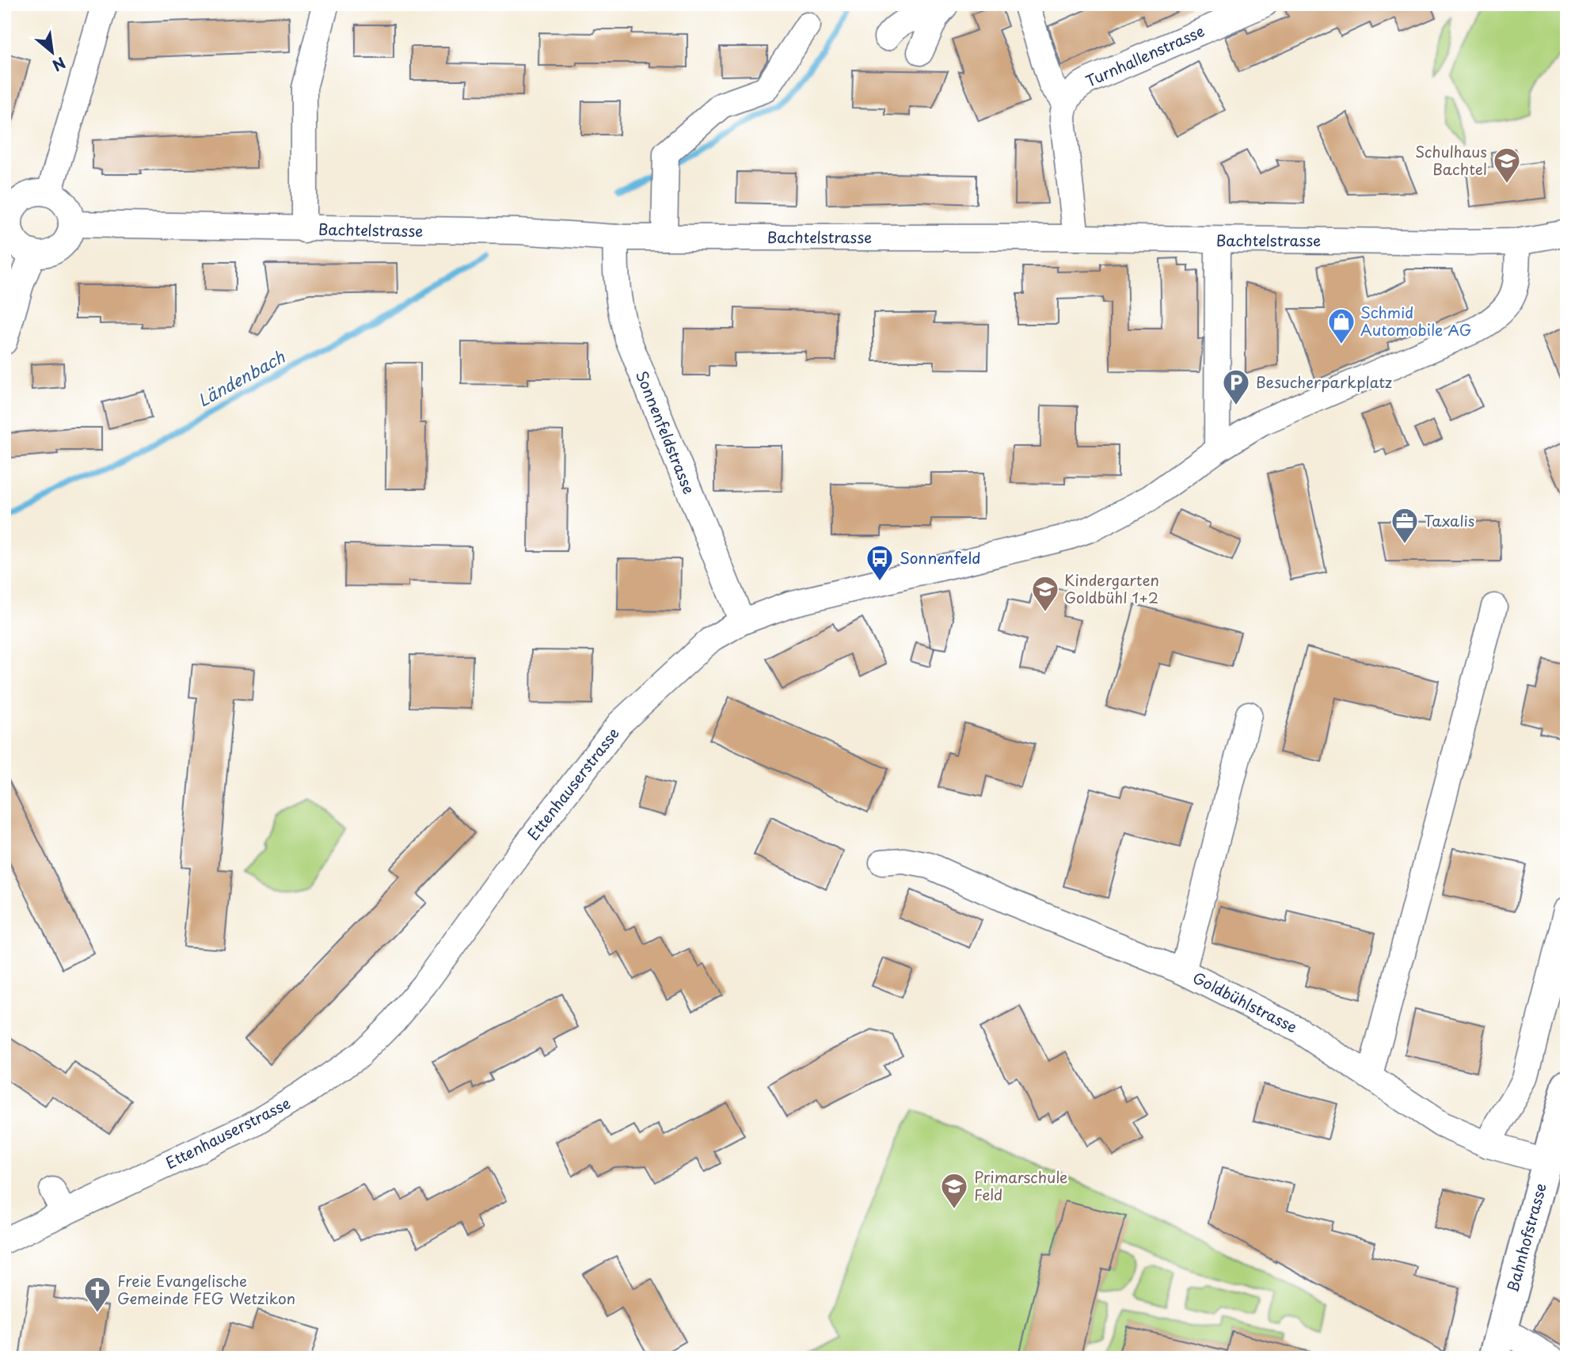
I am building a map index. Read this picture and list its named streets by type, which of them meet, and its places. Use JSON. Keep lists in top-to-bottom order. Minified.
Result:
{"streets":{"main road":["Bahnhofstrasse"],"street":["Turnhallenstrasse","Bachtelstrasse","Sonnenfeldstrasse","Ettenhauserstrasse","Goldbühlstrasse"]},"crossings":[["Bachtelstrasse","Sonnenfeldstrasse"],["Bachtelstrasse","Ettenhauserstrasse"],["Sonnenfeldstrasse","Ettenhauserstrasse"],["Goldbühlstrasse","Bahnhofstrasse"]],"water":["Ländenbach"],"places":{"school or university":["Schulhaus Bachtel","Kindergarten Goldbühl 1+2","Primarschule Feld"],"shop":["Schmid Automobile AG"],"parking":["Besucherparkplatz"],"office":["Taxalis"],"bus stop":["Sonnenfeld"],"church":["Freie Evangelische Gemeinde FEG Wetzikon"]},"north":"bottom right"}
